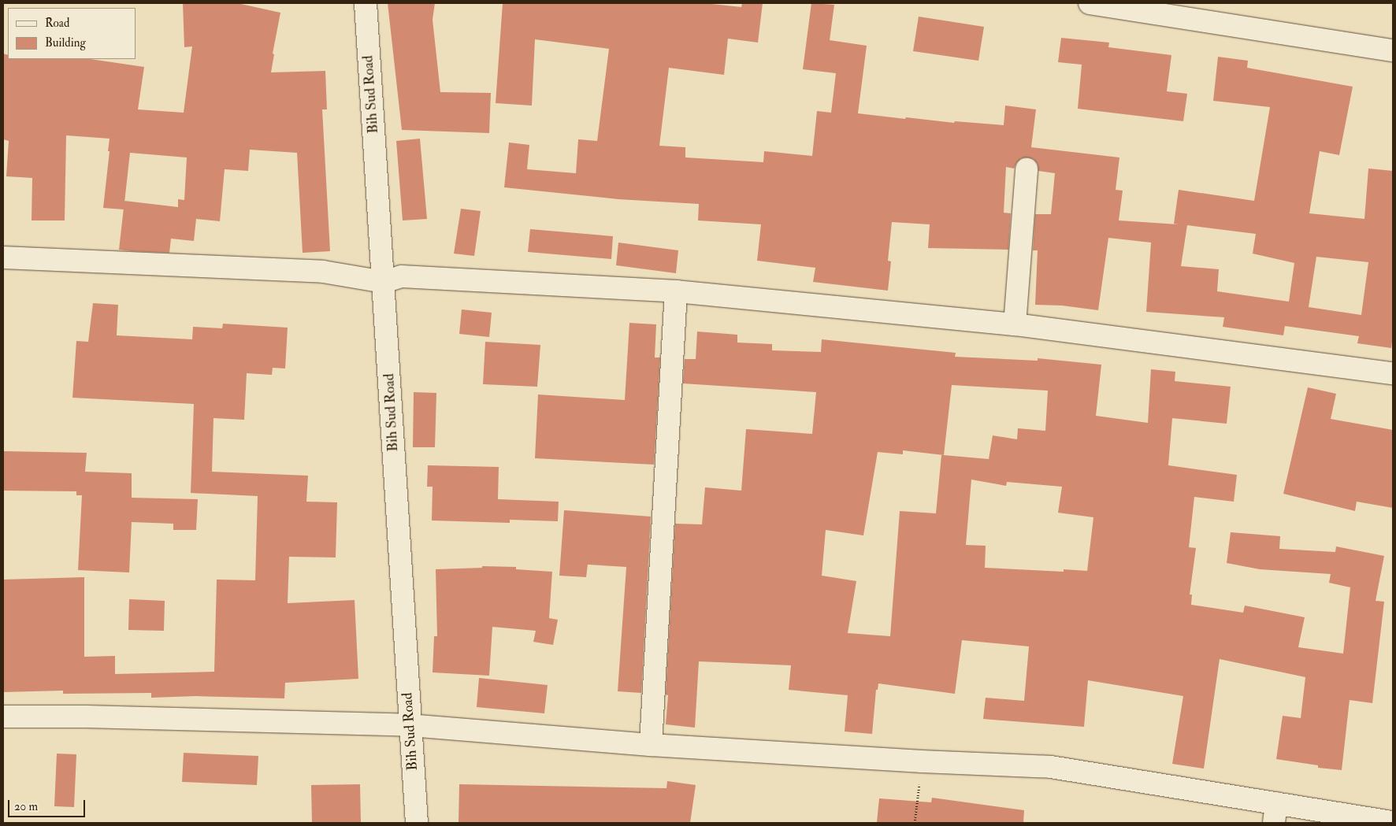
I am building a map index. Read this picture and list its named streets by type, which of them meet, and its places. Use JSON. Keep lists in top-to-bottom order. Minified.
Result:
{"streets":{"street":["Bih Sud Road"]},"legend":["Road","Building"],"scale_bar":"20 m"}
